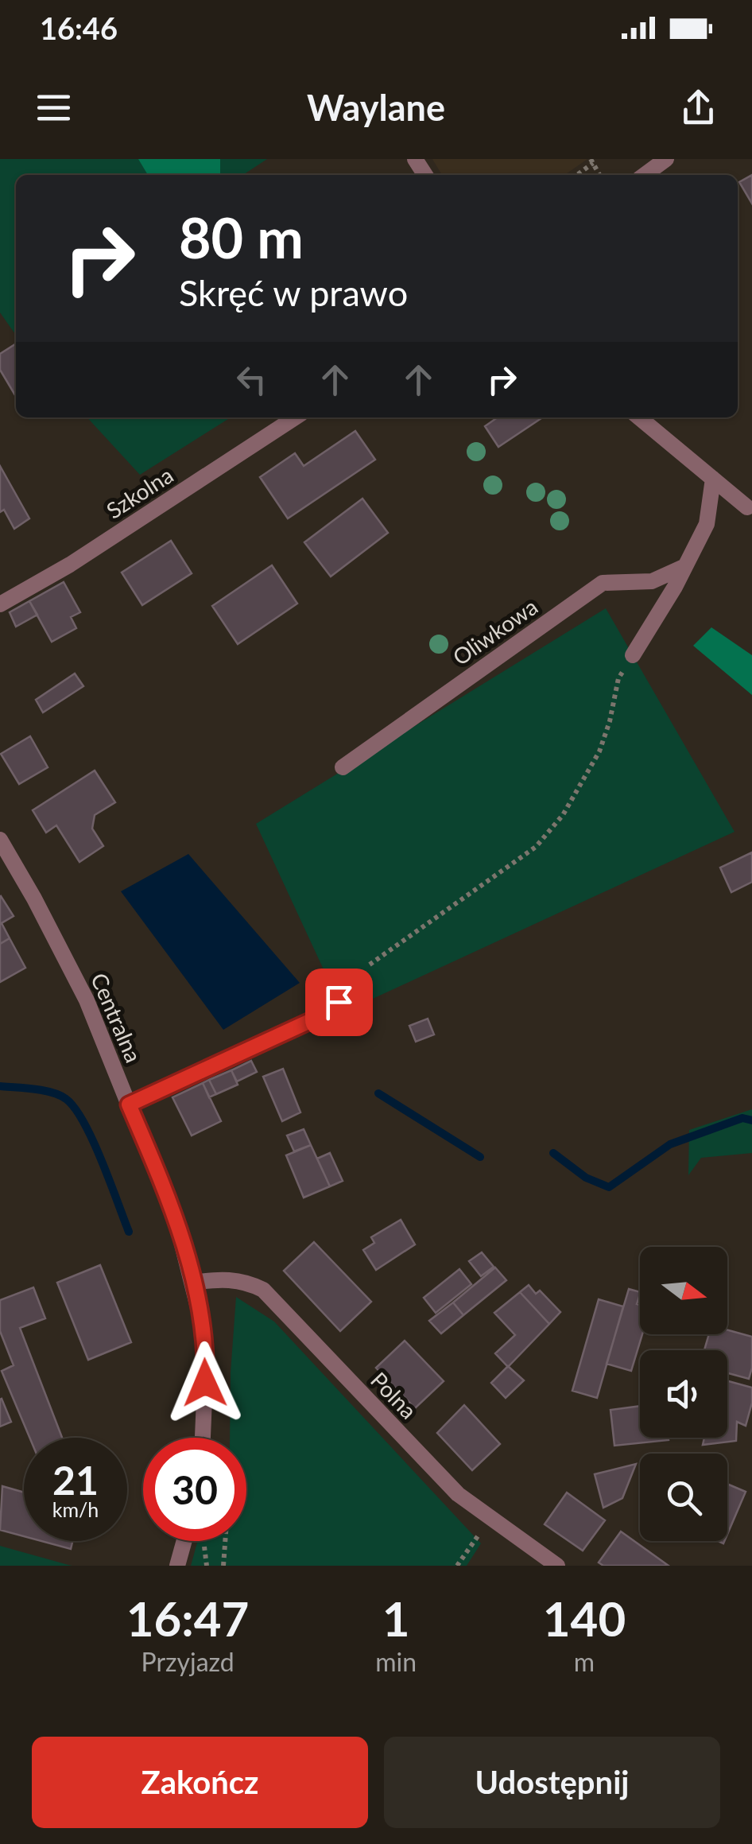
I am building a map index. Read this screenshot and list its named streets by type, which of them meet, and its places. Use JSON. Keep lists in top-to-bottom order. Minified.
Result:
{"streets":{"street":["Szkolna","Oliwkowa","Centralna","Polna"]},"crossings":[["Centralna","Polna"]],"north":"right","page":{"status":"16:46","header":"Waylane","turn":["80 m","Skręć w prawo"],"speed":"21 km/h","limit":"30","eta":["16:47","Przyjazd","1","min","140","m"],"buttons":["Zakończ","Udostępnij"]}}
